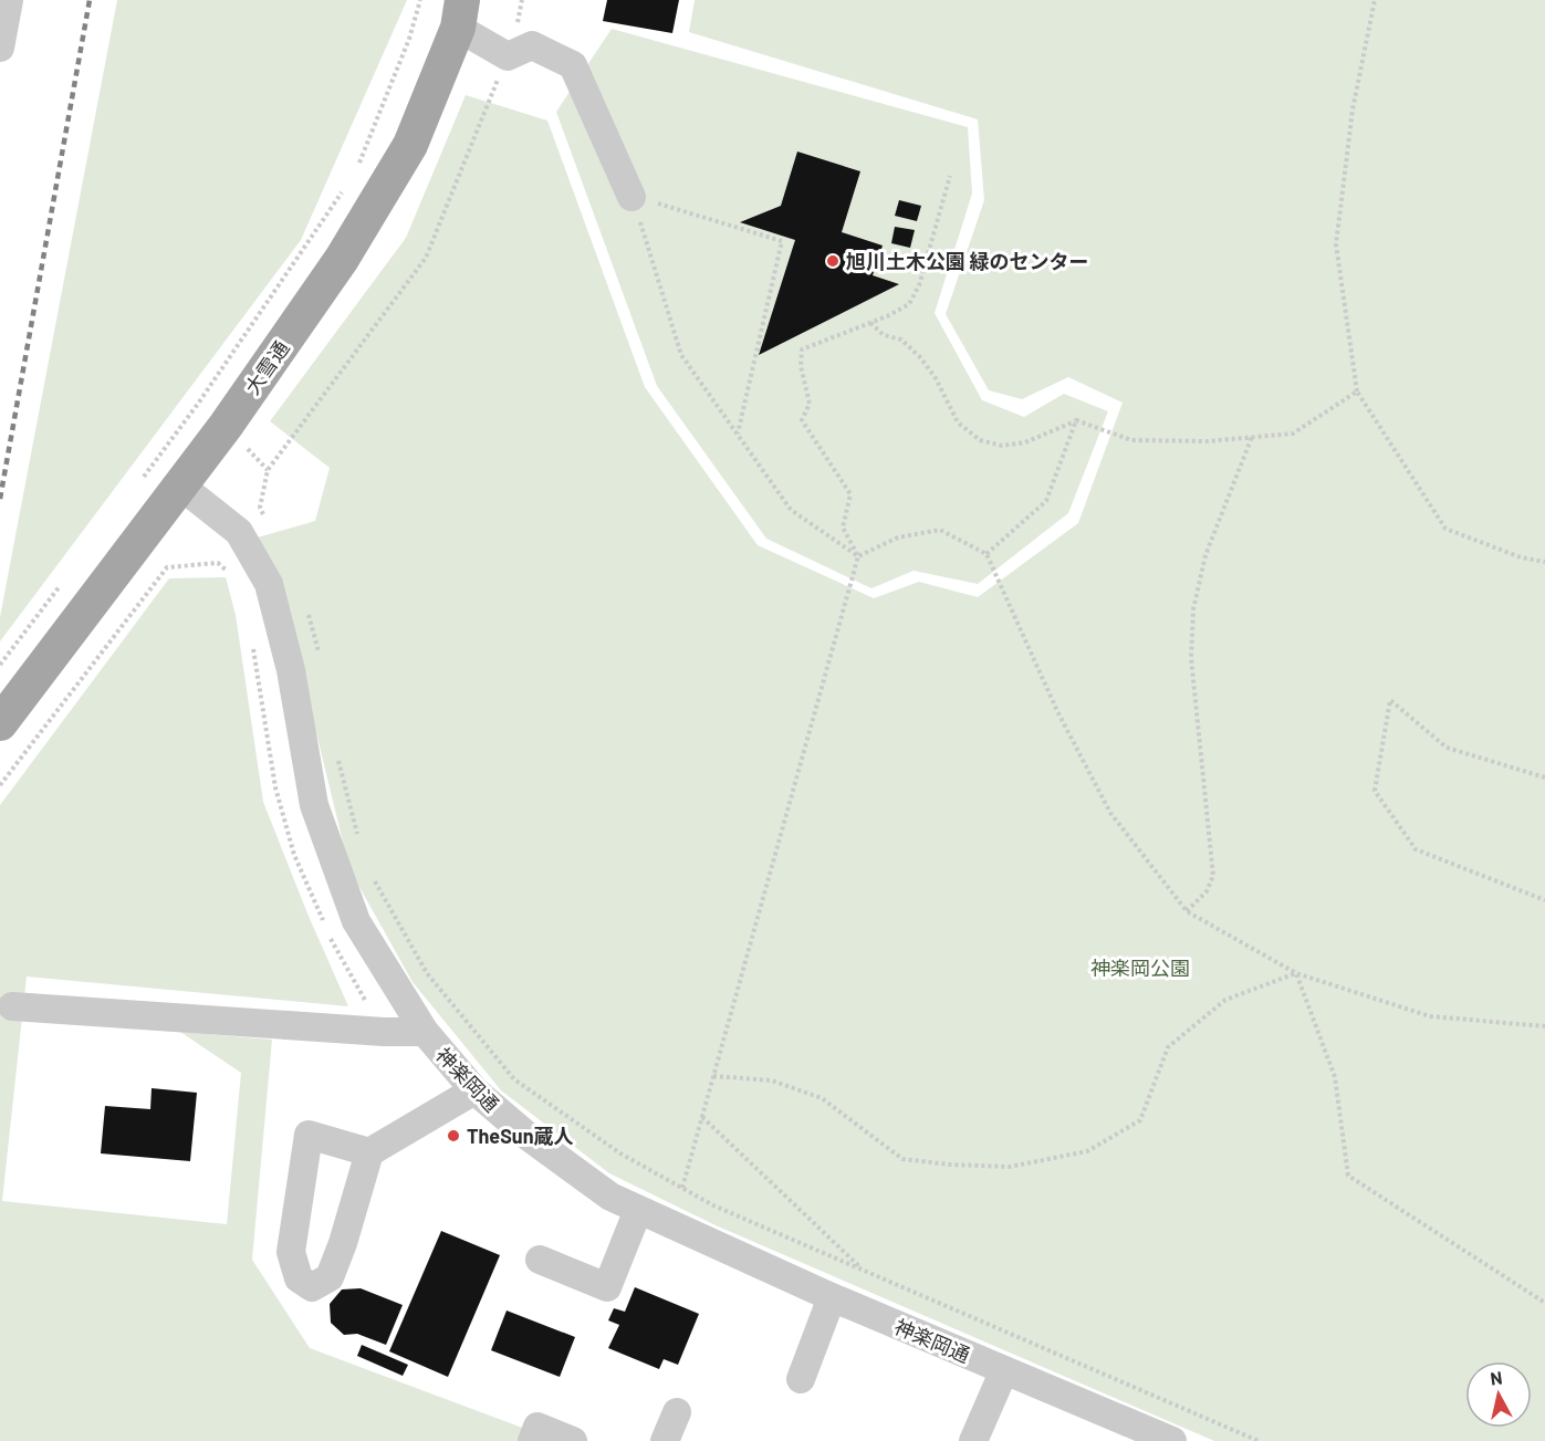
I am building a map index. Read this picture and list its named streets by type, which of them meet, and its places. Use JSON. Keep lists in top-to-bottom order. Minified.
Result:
{"streets":{"main road":["大雪通"],"street":["神楽岡通"]},"crossings":[["大雪通","神楽岡通"]],"parks":["神楽岡公園"],"places":["旭川土木公園 緑のセンター","TheSun蔵人"],"north":"top"}
